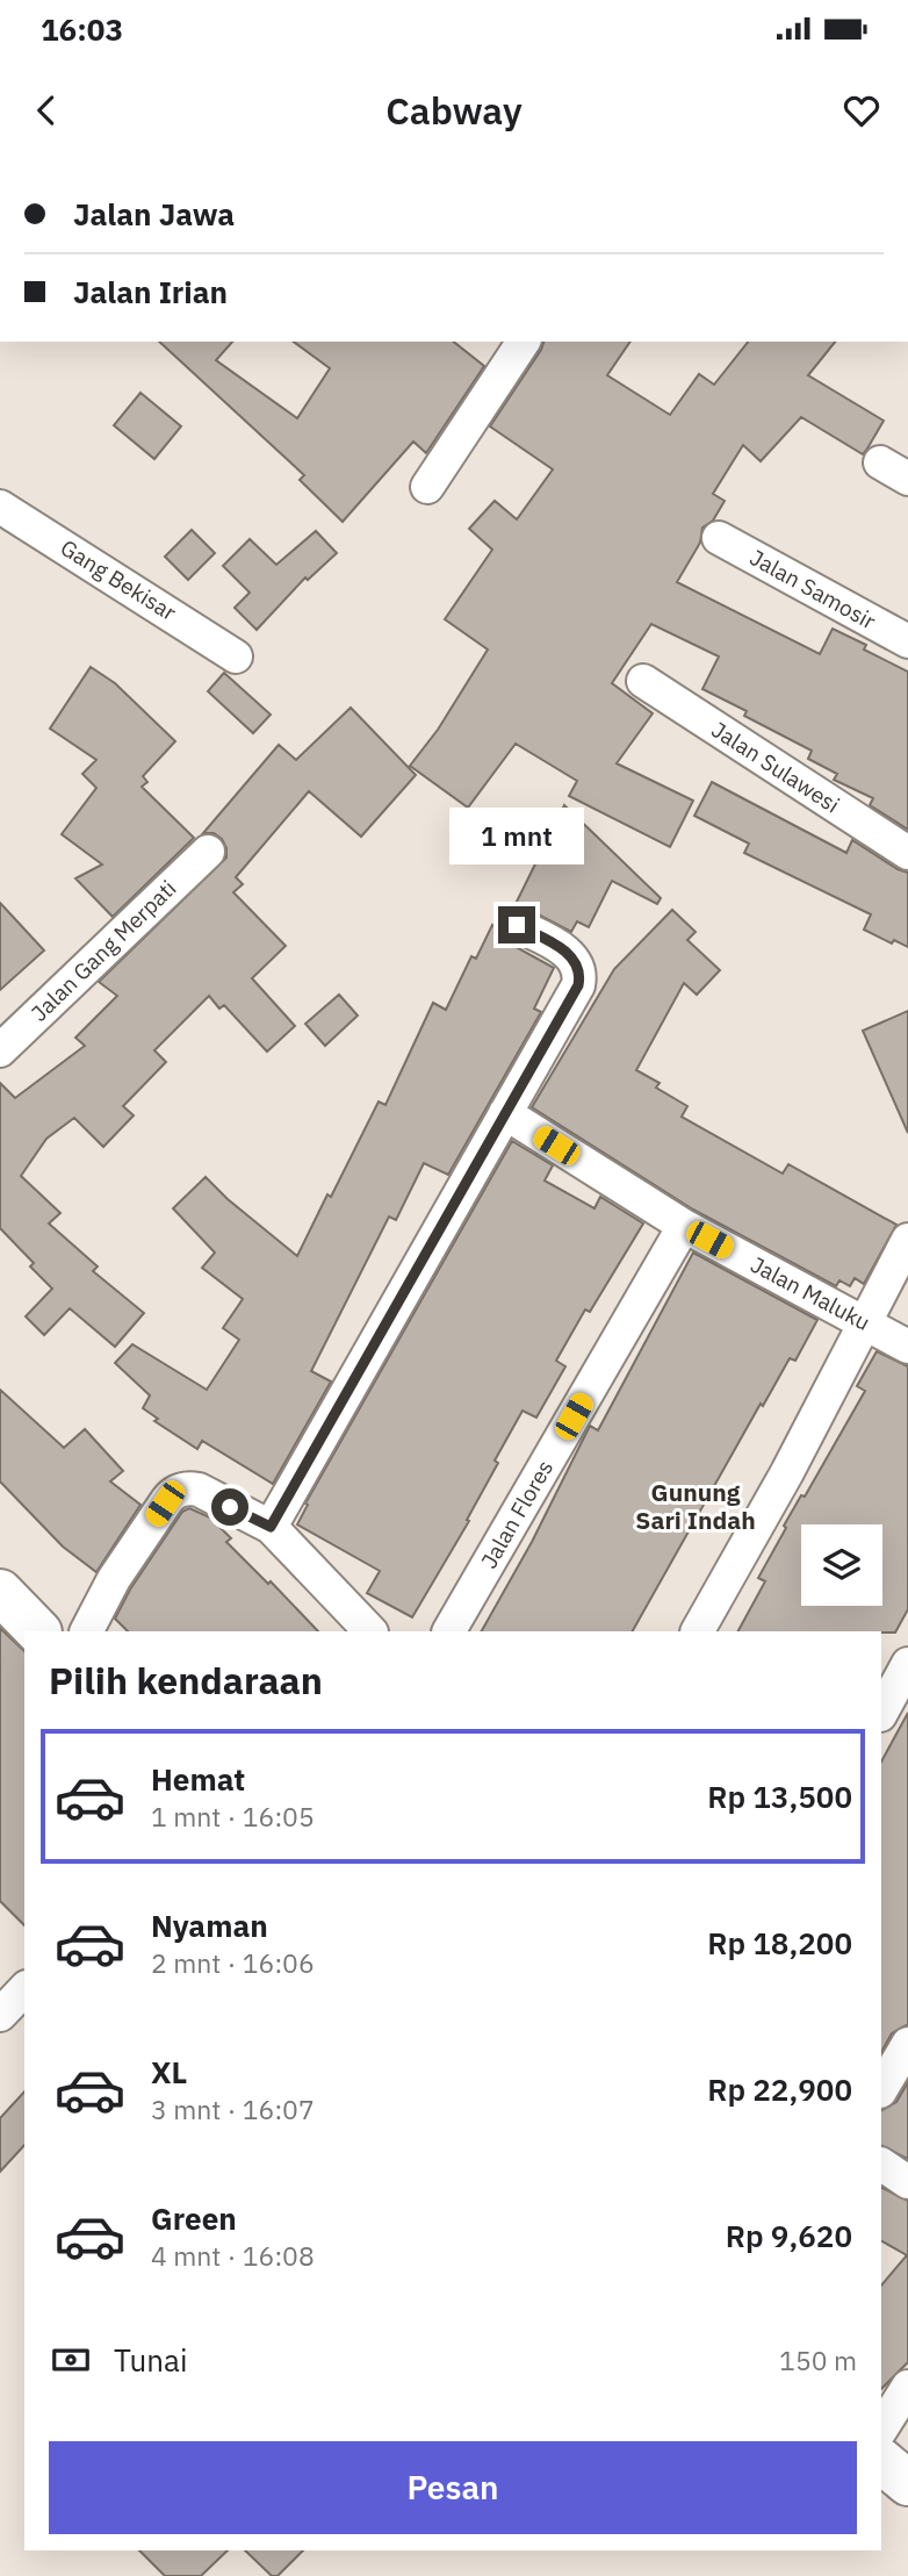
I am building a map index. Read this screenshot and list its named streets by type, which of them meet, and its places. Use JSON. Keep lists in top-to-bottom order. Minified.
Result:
{"streets":{"street":["Gang Bekisar","Jalan Samosir","Jalan Sulawesi","Jalan Gang Merpati","Jalan Maluku","Jalan Flores"]},"crossings":[["Jalan Maluku","Jalan Flores"]],"districts":["Gunung Sari Indah"],"page":{"status":"16:03","header":"Cabway","banner":["Jalan Jawa","Jalan Irian"],"bubble":"1 mnt","heading":"Pilih kendaraan","list":[{"name":"Hemat","note":"1 mnt · 16:05","value":"Rp 13,500"},{"name":"Nyaman","note":"2 mnt · 16:06","value":"Rp 18,200"},{"name":"XL","note":"3 mnt · 16:07","value":"Rp 22,900"},{"name":"Green","note":"4 mnt · 16:08","value":"Rp 9,620"}],"pay":["Tunai","150 m"],"buttons":"Pesan"}}
